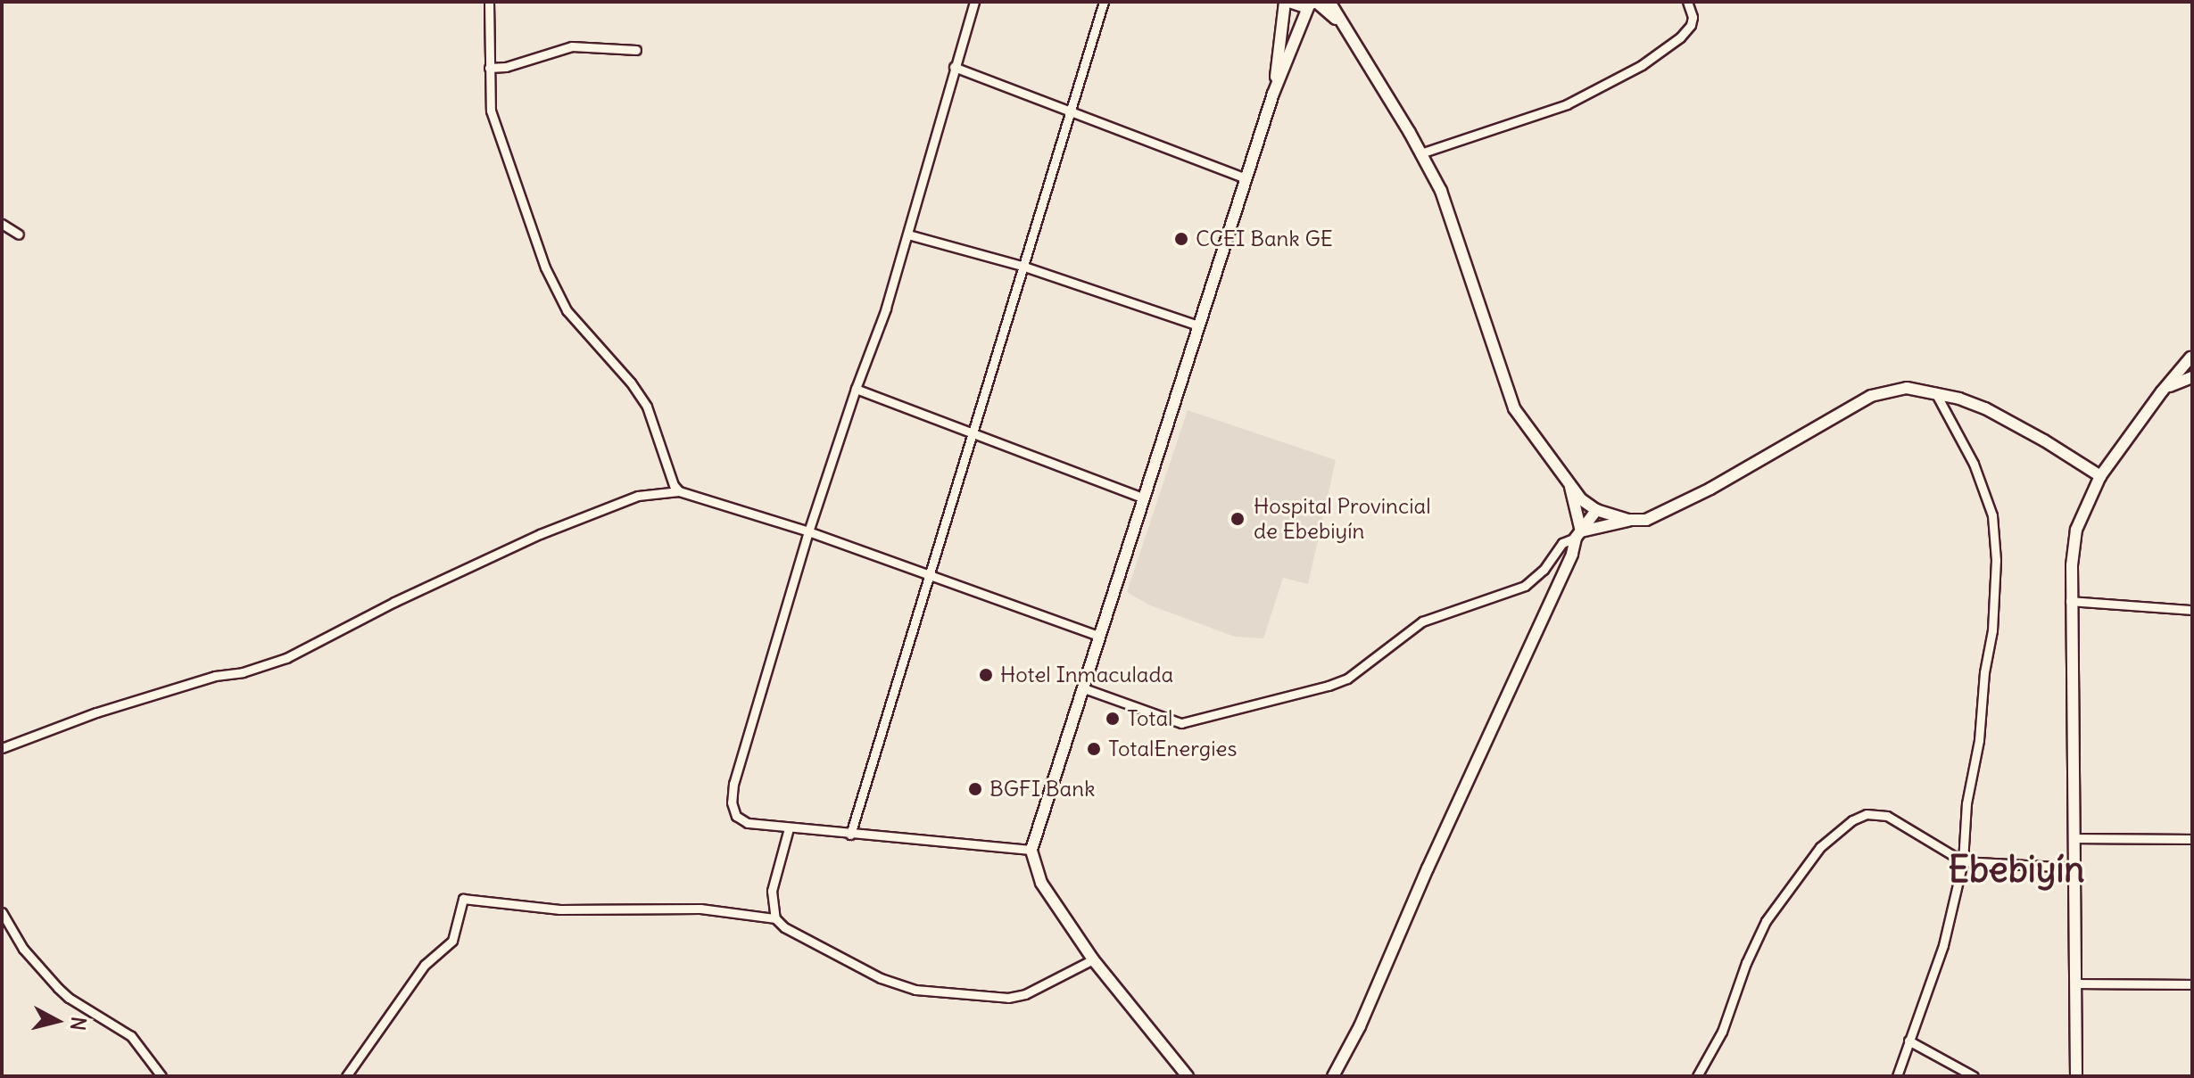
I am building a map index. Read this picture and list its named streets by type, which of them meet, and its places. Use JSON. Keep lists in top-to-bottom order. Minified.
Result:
{"districts":["Ebebiyín"],"places":["CCEI Bank GE","Hospital Provincial de Ebebiyín","Hotel Inmaculada","Total","TotalEnergies","BGFI Bank"],"north":"right"}
